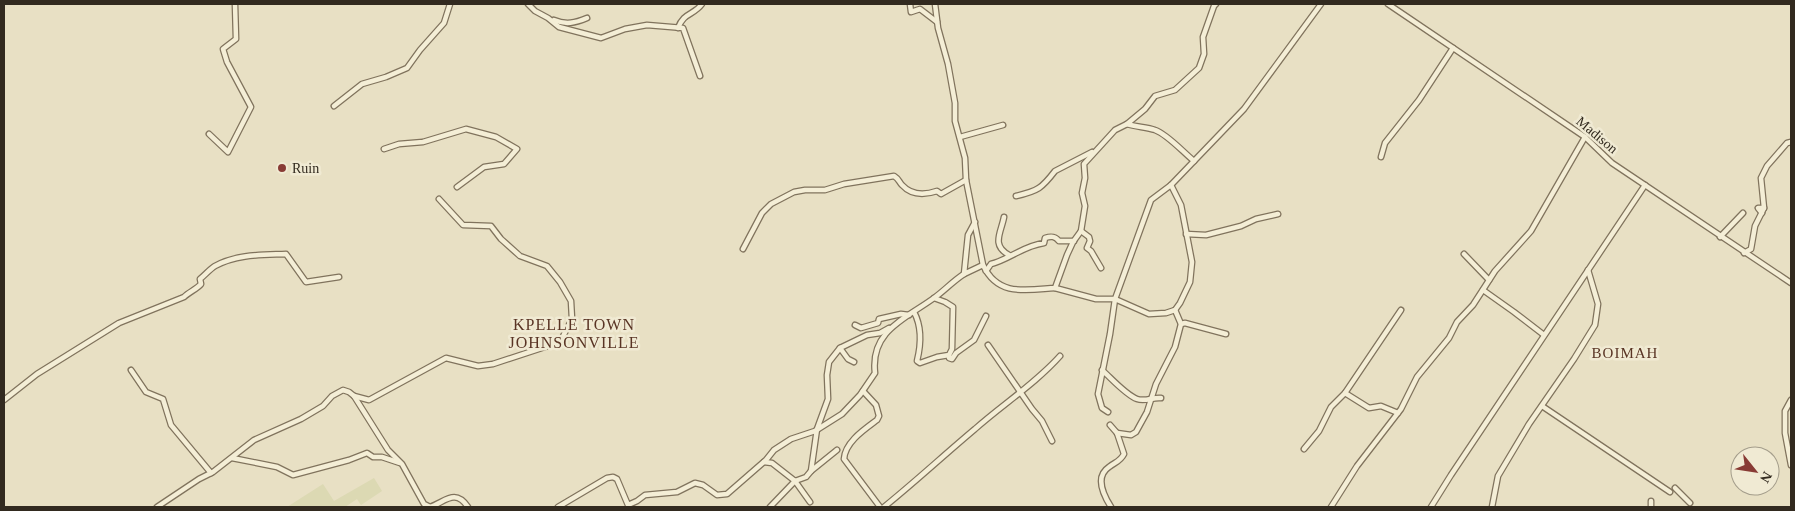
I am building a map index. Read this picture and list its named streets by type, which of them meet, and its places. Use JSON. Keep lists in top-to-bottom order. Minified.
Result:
{"streets":{"street":["Madison"]},"districts":["KPELLE TOWN JOHNSONVILLE","BOIMAH"],"places":["Ruin"],"north":"bottom right"}
